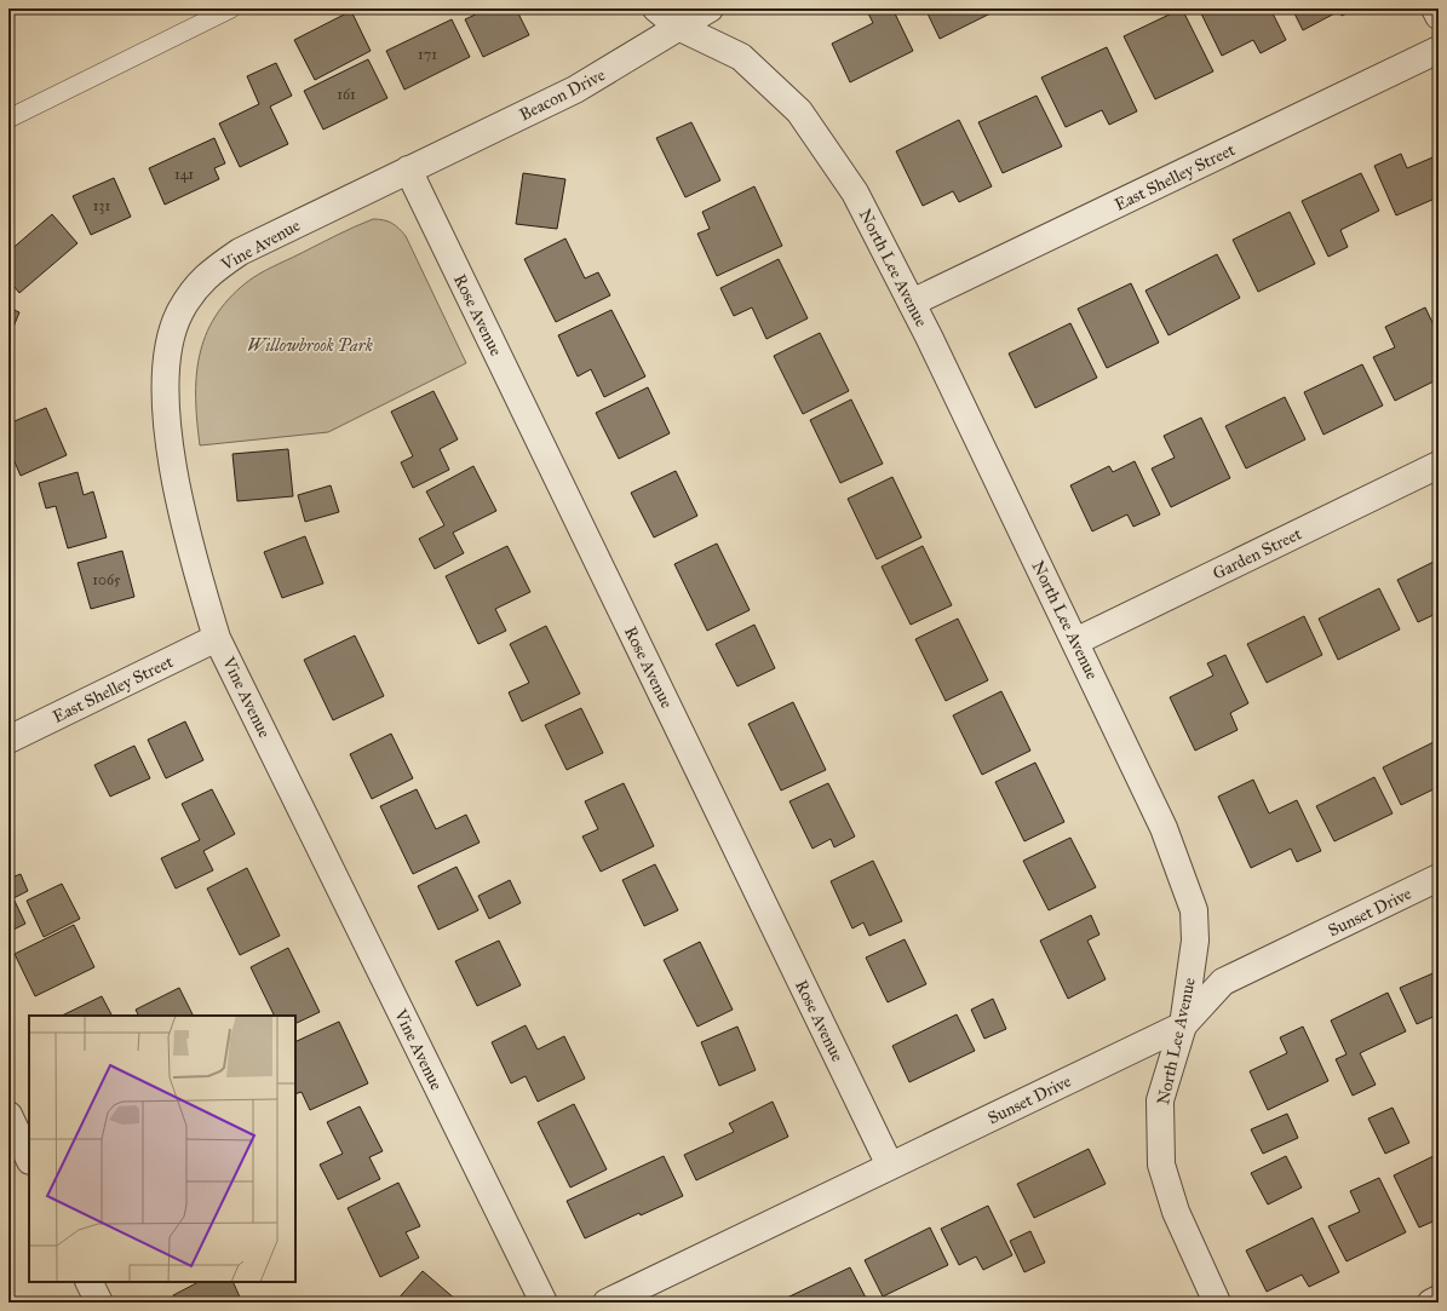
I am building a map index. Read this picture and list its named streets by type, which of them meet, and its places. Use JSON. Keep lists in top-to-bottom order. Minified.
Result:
{"streets":{"street":["Beacon Drive","East Shelley Street","Vine Avenue","North Lee Avenue","Rose Avenue","Garden Street","Sunset Drive"]},"crossings":[["Beacon Drive","Vine Avenue"],["Beacon Drive","North Lee Avenue"],["Beacon Drive","Rose Avenue"],["East Shelley Street","Vine Avenue"],["East Shelley Street","North Lee Avenue"],["Vine Avenue","Rose Avenue"],["North Lee Avenue","Garden Street"],["North Lee Avenue","Sunset Drive"],["Rose Avenue","Sunset Drive"]],"parks":["Willowbrook Park"],"house_numbers":["171","161","141","131","1065"]}
